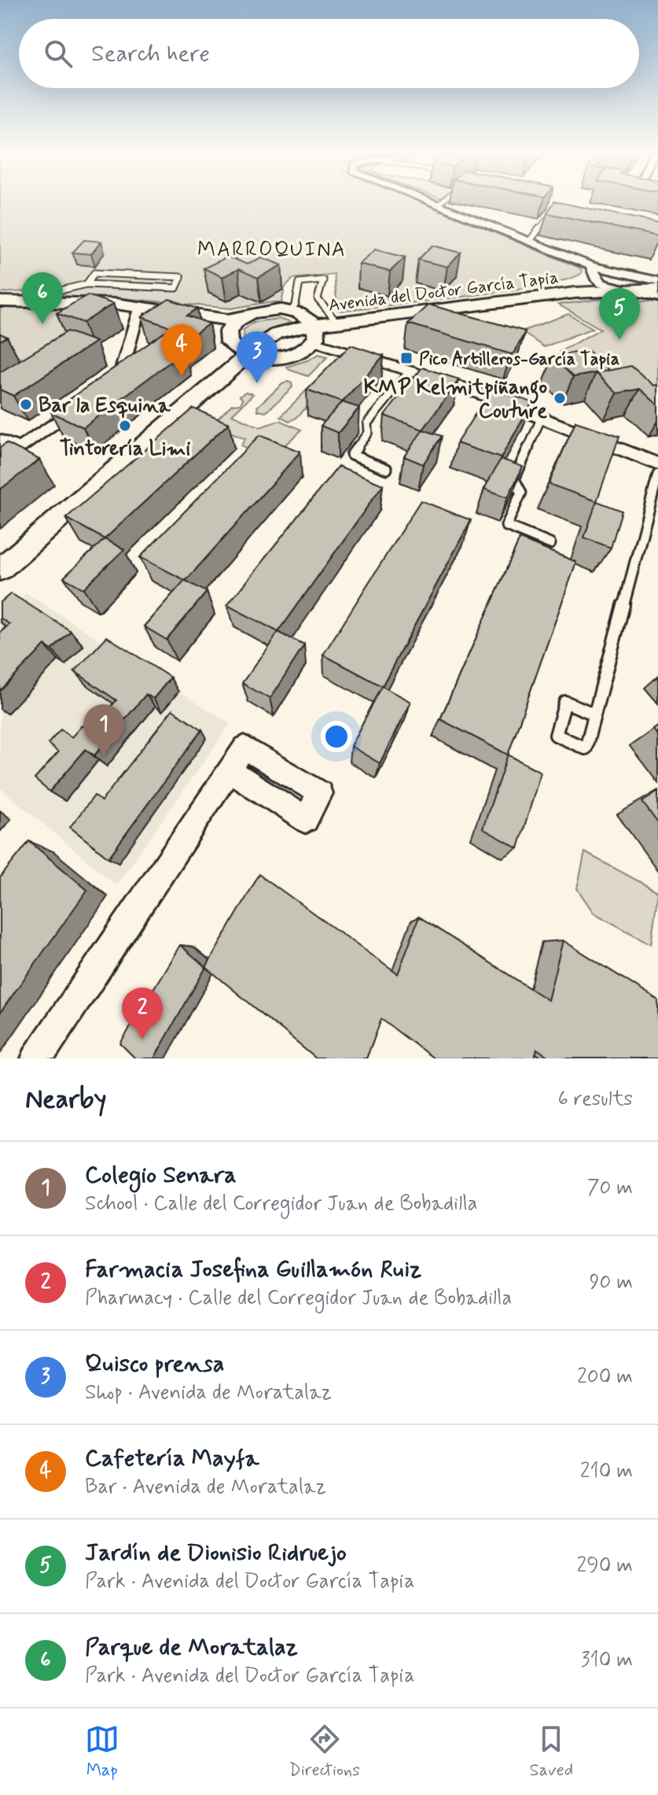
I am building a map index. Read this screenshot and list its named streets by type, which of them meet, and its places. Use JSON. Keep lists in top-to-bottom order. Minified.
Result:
{"streets":{"main road":["Avenida del Doctor García Tapia"]},"districts":["MARROQUINA"],"places":{"transit":["Pico Artilleros-García Tapia"],"other":["KMP Kelmitpiñango Couture","Bar la Esquina","Tintorería Limi"]},"page":{"search":"Search here","pins":["6","5","4","3","1","2"],"heading":["Nearby","6 results"],"list":[{"mark":"1","name":"Colegio Senara","note":"School · Calle del Corregidor Juan de Bobadilla","value":"70 m"},{"mark":"2","name":"Farmacia Josefina Guillamón Ruiz","note":"Pharmacy · Calle del Corregidor Juan de Bobadilla","value":"90 m"},{"mark":"3","name":"Quisco prensa","note":"Shop · Avenida de Moratalaz","value":"200 m"},{"mark":"4","name":"Cafetería Mayfa","note":"Bar · Avenida de Moratalaz","value":"210 m"},{"mark":"5","name":"Jardín de Dionisio Ridruejo","note":"Park · Avenida del Doctor García Tapia","value":"290 m"},{"mark":"6","name":"Parque de Moratalaz","note":"Park · Avenida del Doctor García Tapia","value":"310 m"}],"nav":["Map","Directions","Saved"]}}
